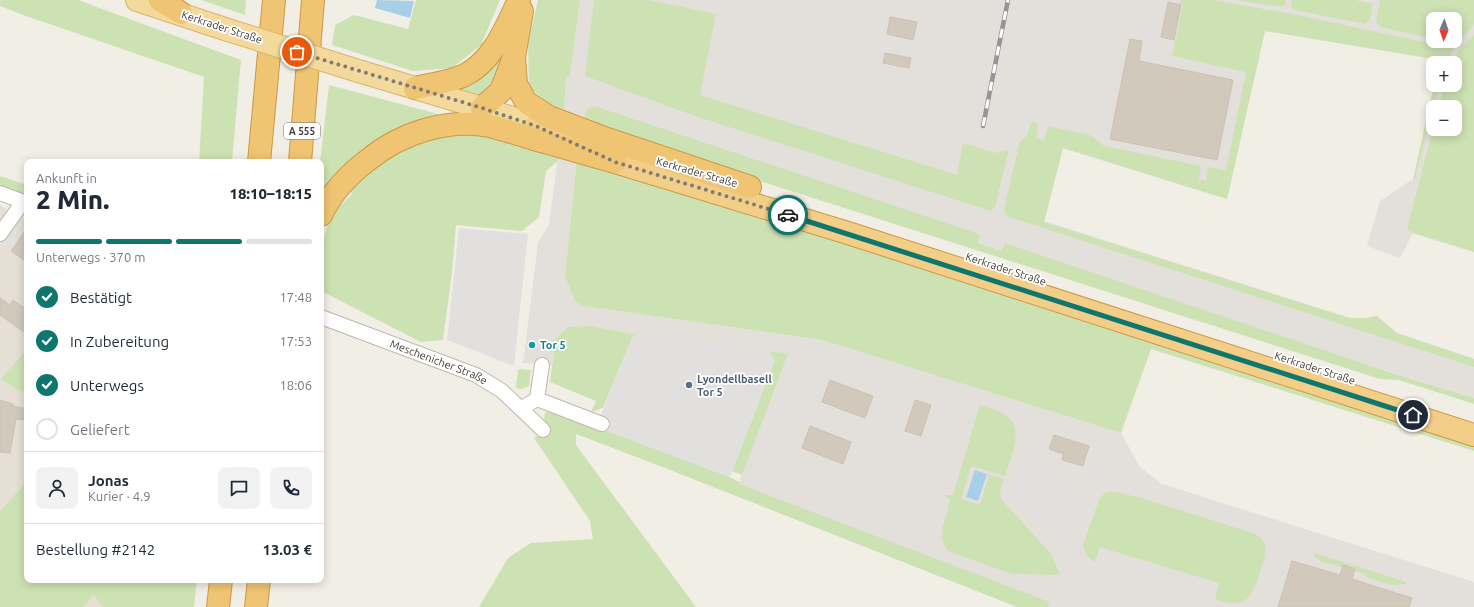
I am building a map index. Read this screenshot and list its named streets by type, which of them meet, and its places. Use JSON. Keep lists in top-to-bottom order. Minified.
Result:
{"streets":{"highway":["Kerkrader Straße","A 555"],"street":["Meschenicher Straße"]},"places":["Tor 5","Lyondellbasell Tor 5"],"north":"bottom","page":{"map_buttons":["+","−"],"heading":["2 Min.","Ankunft in","18:10–18:15"],"panel":["Jonas","Kurier · 4.9","Bestellung #2142","13.03 €"],"bar":"Unterwegs · 370 m","list":[["Bestätigt","17:48"],["In Zubereitung","17:53"],["Unterwegs","18:06"],"Geliefert"]}}
